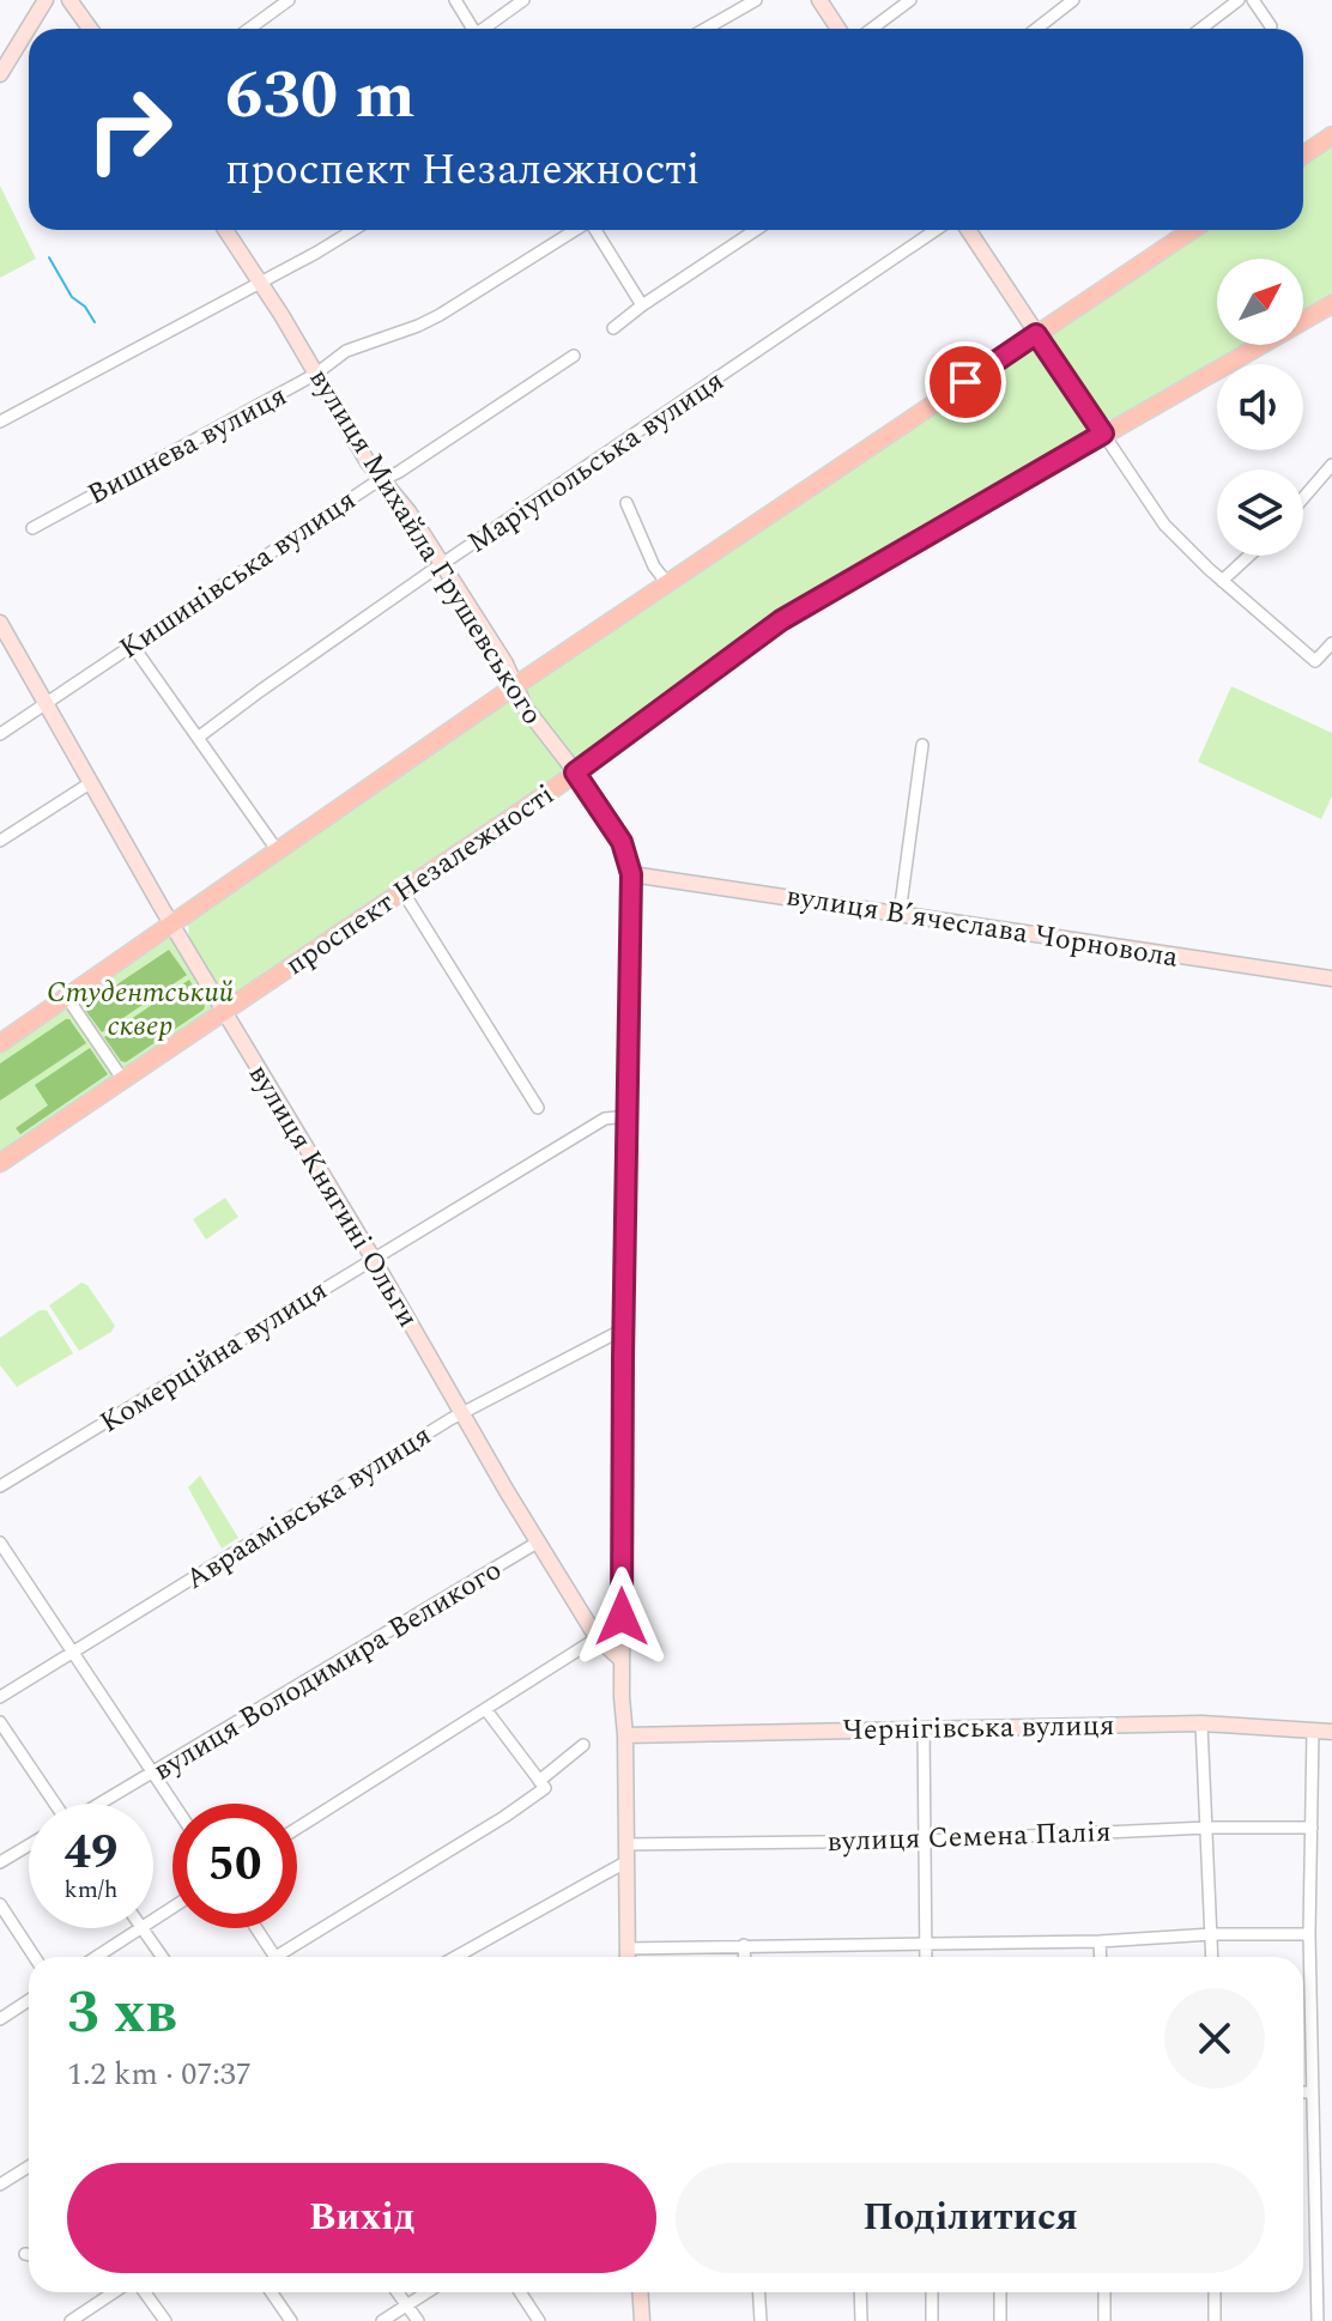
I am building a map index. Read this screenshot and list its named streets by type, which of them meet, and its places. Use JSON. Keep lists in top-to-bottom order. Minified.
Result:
{"streets":{"main road":["проспект Незалежності"],"street":["Вишнева вулиця","Маріупольська вулиця","вулиця Михайла Грушевського","Кишинівська вулиця","вулиця Вʼячеслава Чорновола","вулиця Княгині Ольги","Комерційна вулиця","Авраамівська вулиця","вулиця Володимира Великого","Чернігівська вулиця","вулиця Семена Палія"]},"crossings":[["Вишнева вулиця","вулиця Михайла Грушевського"],["Маріупольська вулиця","вулиця Михайла Грушевського"],["вулиця Михайла Грушевського","Кишинівська вулиця"],["вулиця Михайла Грушевського","проспект Незалежності"],["Кишинівська вулиця","вулиця Княгині Ольги"],["проспект Незалежності","вулиця Княгині Ольги"],["вулиця Княгині Ольги","Комерційна вулиця"],["вулиця Княгині Ольги","Авраамівська вулиця"],["вулиця Княгині Ольги","вулиця Володимира Великого"]],"parks":["Студентський сквер"],"north":"top right","page":{"turn":["630 m","проспект Незалежності"],"speed":"49 km/h","limit":"50","heading":["3 хв","1.2 km · 07:37"],"buttons":["Вихід","Поділитися"]}}
